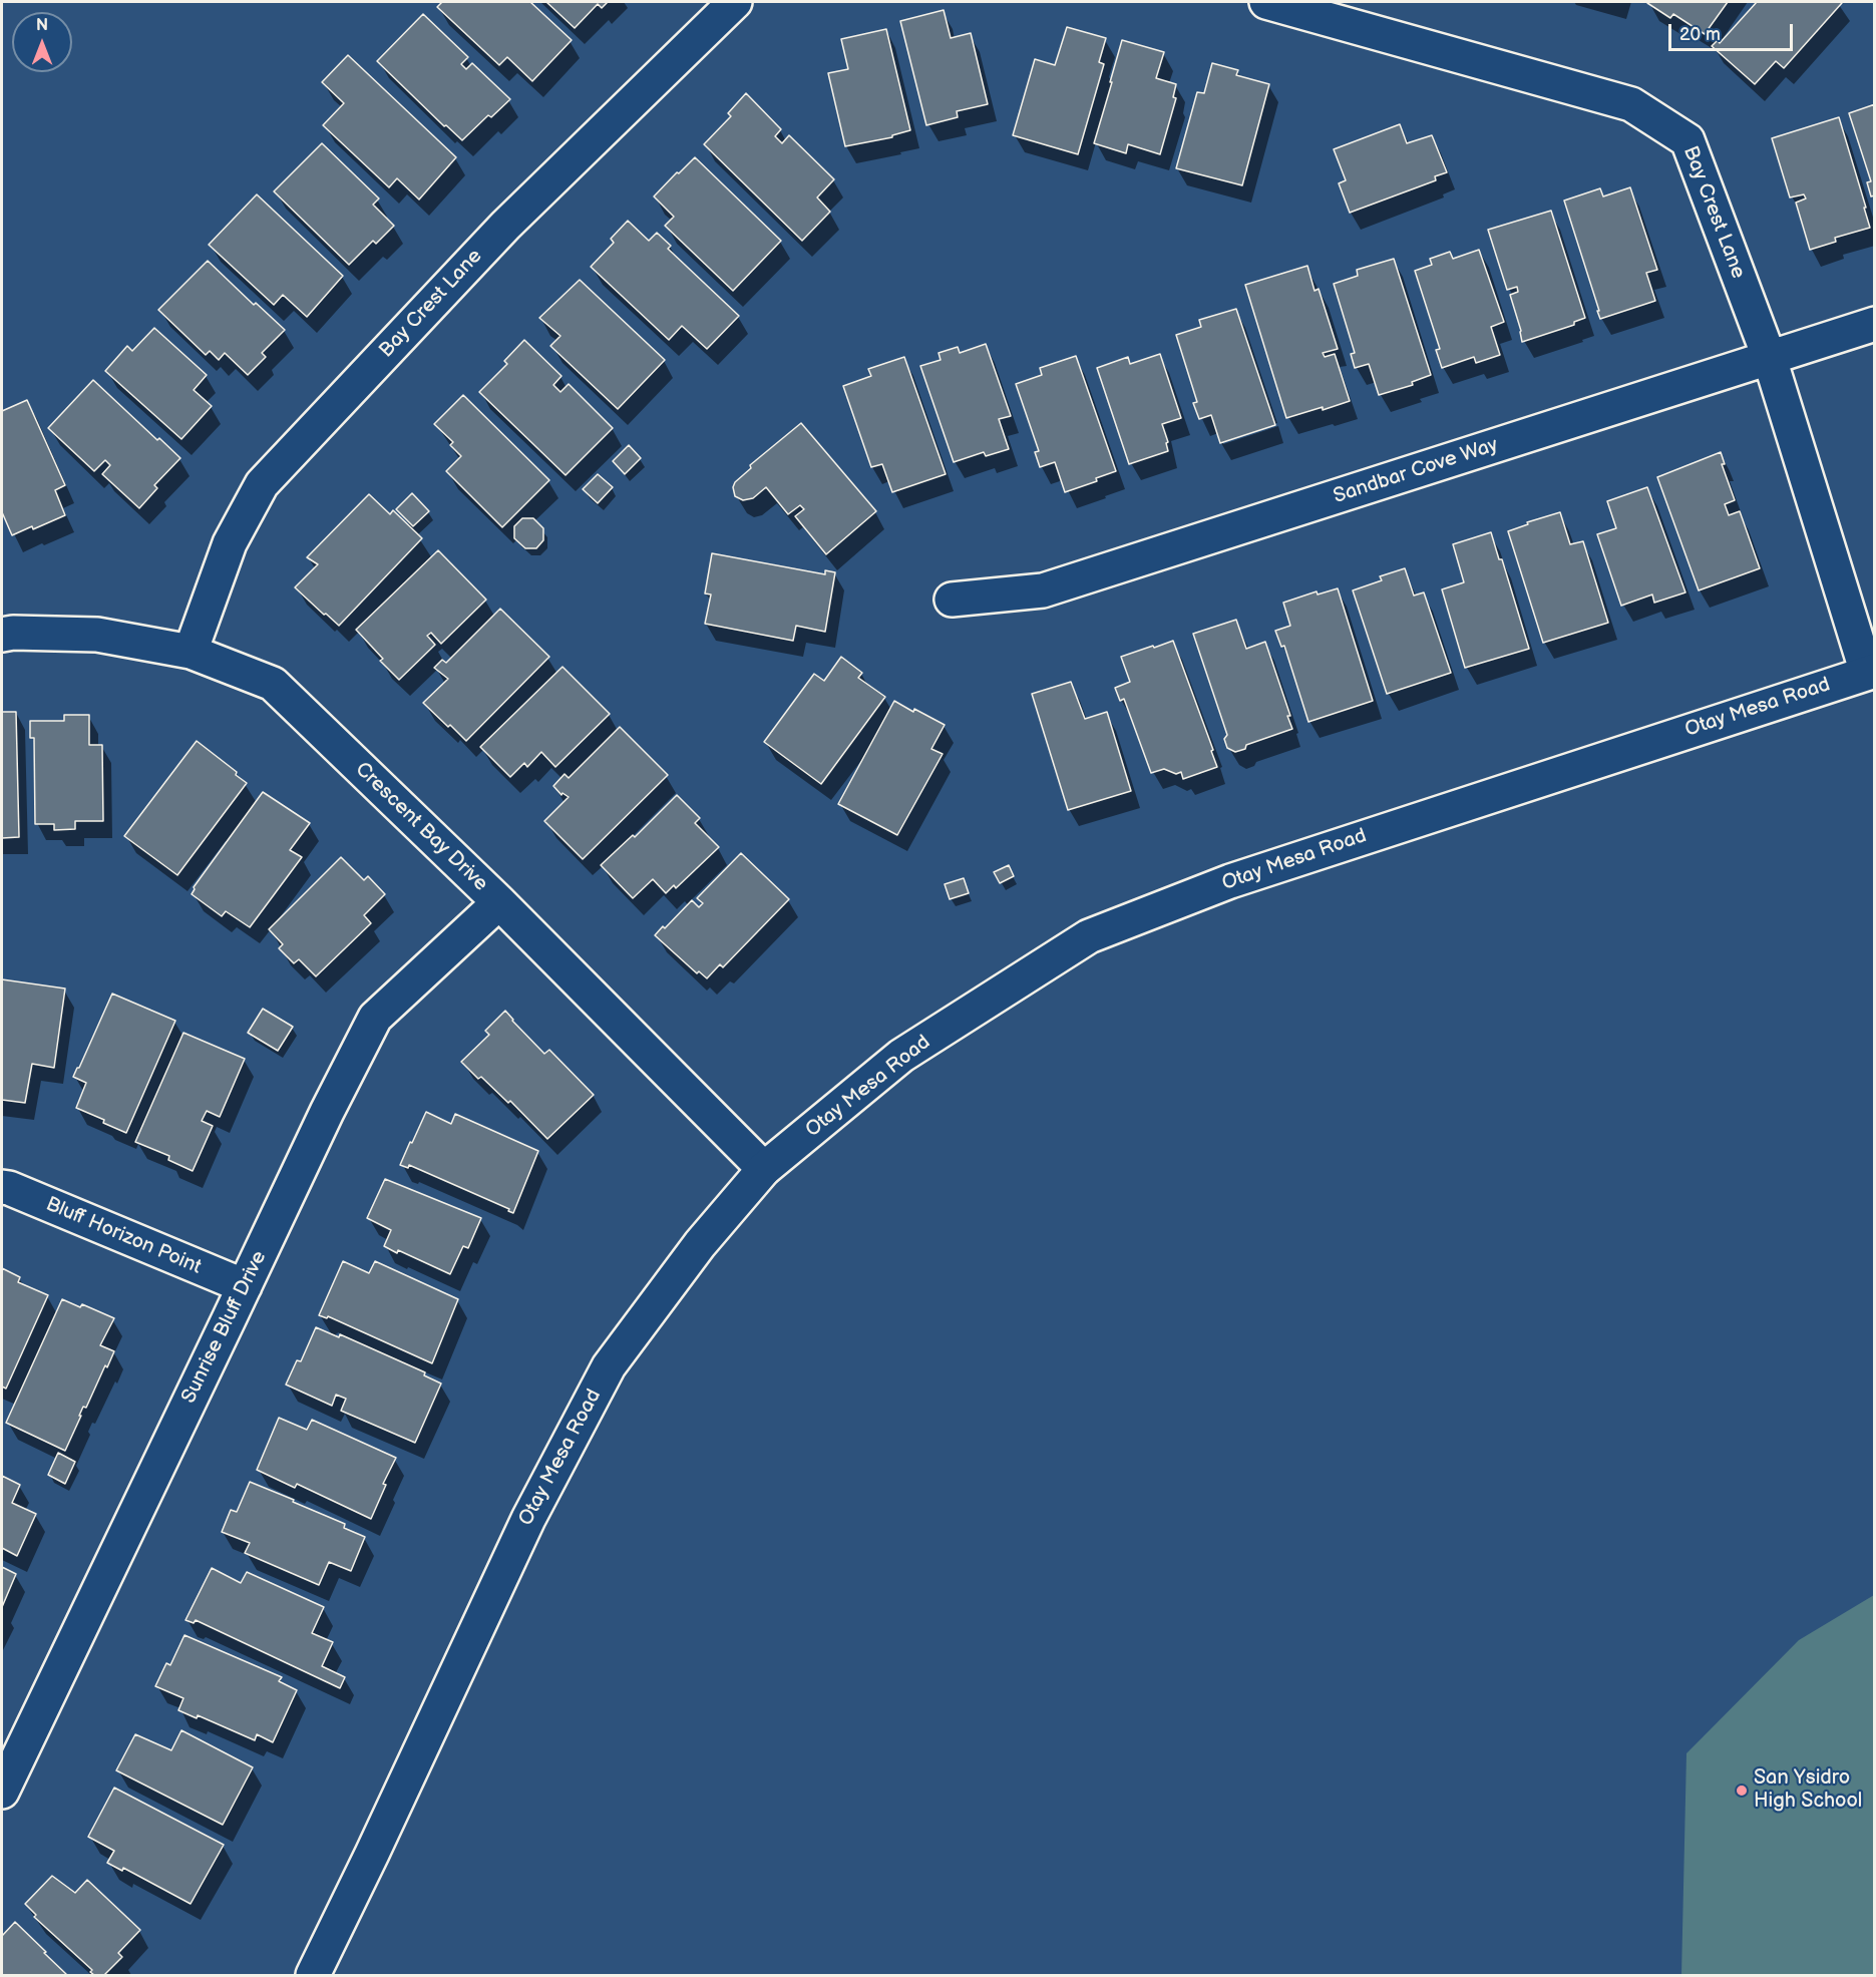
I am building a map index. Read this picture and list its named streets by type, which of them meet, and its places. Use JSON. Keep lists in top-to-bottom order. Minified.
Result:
{"streets":{"street":["Bay Crest Lane","Sandbar Cove Way","Otay Mesa Road","Crescent Bay Drive","Bluff Horizon Point","Sunrise Bluff Drive"]},"crossings":[["Bay Crest Lane","Sandbar Cove Way"],["Bay Crest Lane","Otay Mesa Road"],["Bay Crest Lane","Crescent Bay Drive"],["Otay Mesa Road","Crescent Bay Drive"],["Crescent Bay Drive","Sunrise Bluff Drive"],["Bluff Horizon Point","Sunrise Bluff Drive"]],"places":["San Ysidro High School"],"scale_bar":"20 m","north":"top"}
